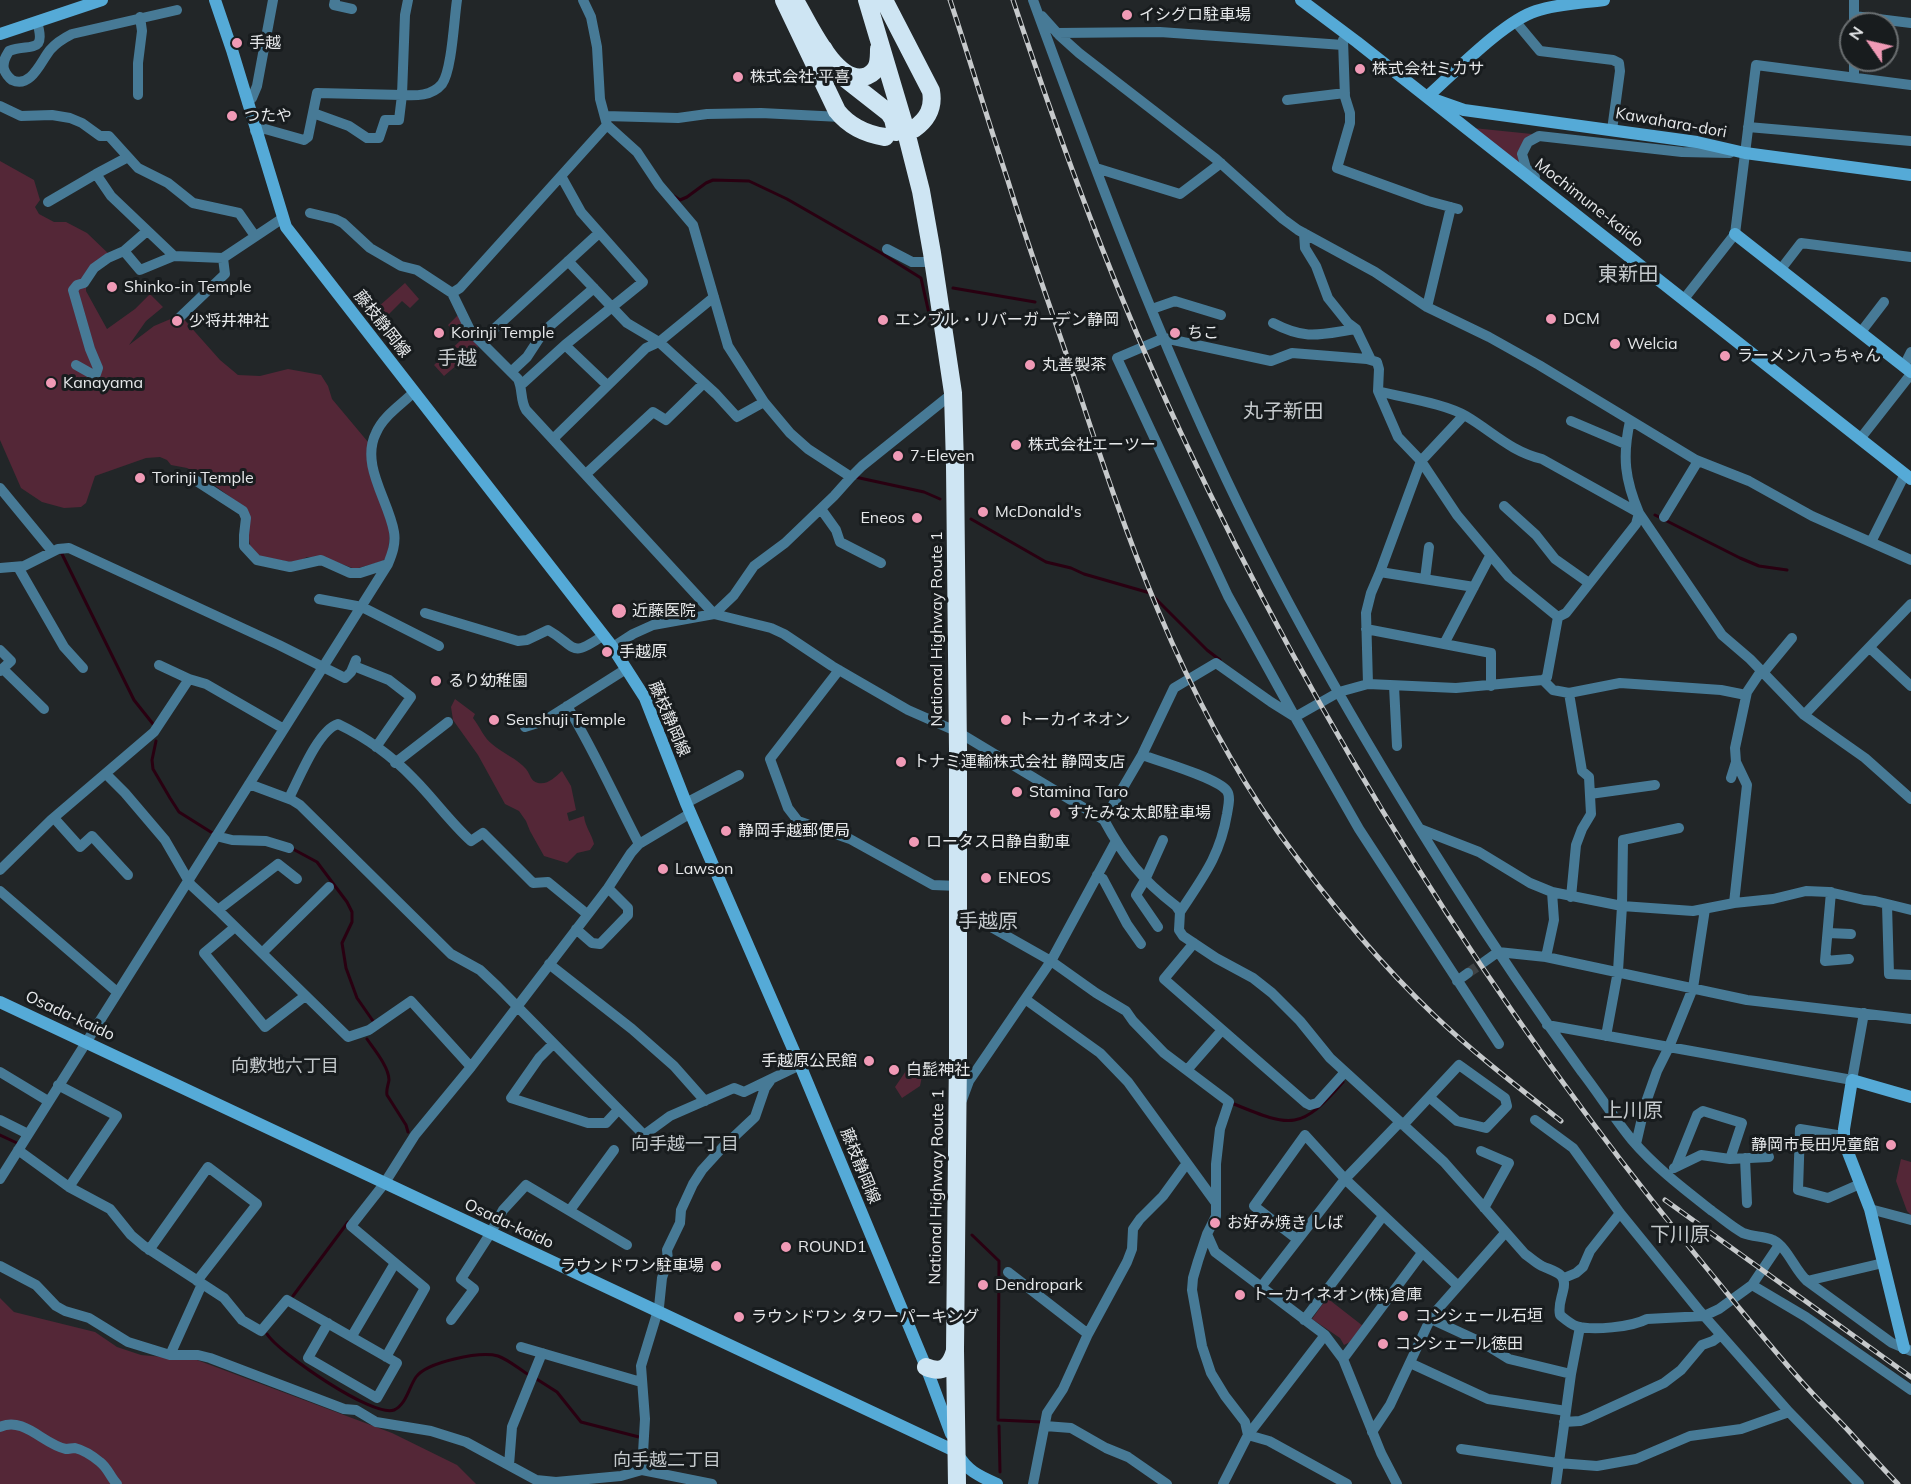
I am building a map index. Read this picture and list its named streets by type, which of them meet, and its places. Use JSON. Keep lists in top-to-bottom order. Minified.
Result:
{"streets":{"highway":["National Highway Route 1"],"main road":["Kawahara-dori","Mochimune-kaido","藤枝静岡線","Osada-kaido"]},"crossings":[["Kawahara-dori","Mochimune-kaido"],["藤枝静岡線","National Highway Route 1"],["藤枝静岡線","Osada-kaido"],["National Highway Route 1","Osada-kaido"]],"districts":["東新田","手越","丸子新田","手越原","向敷地六丁目","上川原","向手越一丁目","下川原","向手越二丁目"],"places":["イシグロ駐車場","手越","株式会社ミカサ","株式会社 平喜","つたや","Shinko-in Temple","DCM","エンブル・リバーガーデン静岡","少将井神社","Korinji Temple","ちこ","Welcia","ラーメン八っちゃん","丸善製茶","Kanayama","株式会社エーツー","7-Eleven","Torinji Temple","McDonald's","Eneos","近藤医院","手越原","るり幼稚園","Senshuji Temple","トーカイネオン","トナミ運輸株式会社 静岡支店","Stamina Taro","すたみな太郎駐車場","静岡手越郵便局","ロータス日静自動車","Lawson","ENEOS","手越原公民館","白髭神社","静岡市長田児童館","お好み焼き しば","ROUND1","ラウンドワン駐車場","Dendropark","トーカイネオン(株)倉庫","コンシェール石垣","ラウンドワン タワーパーキング","コンシェール徳田"],"north":"top left"}
